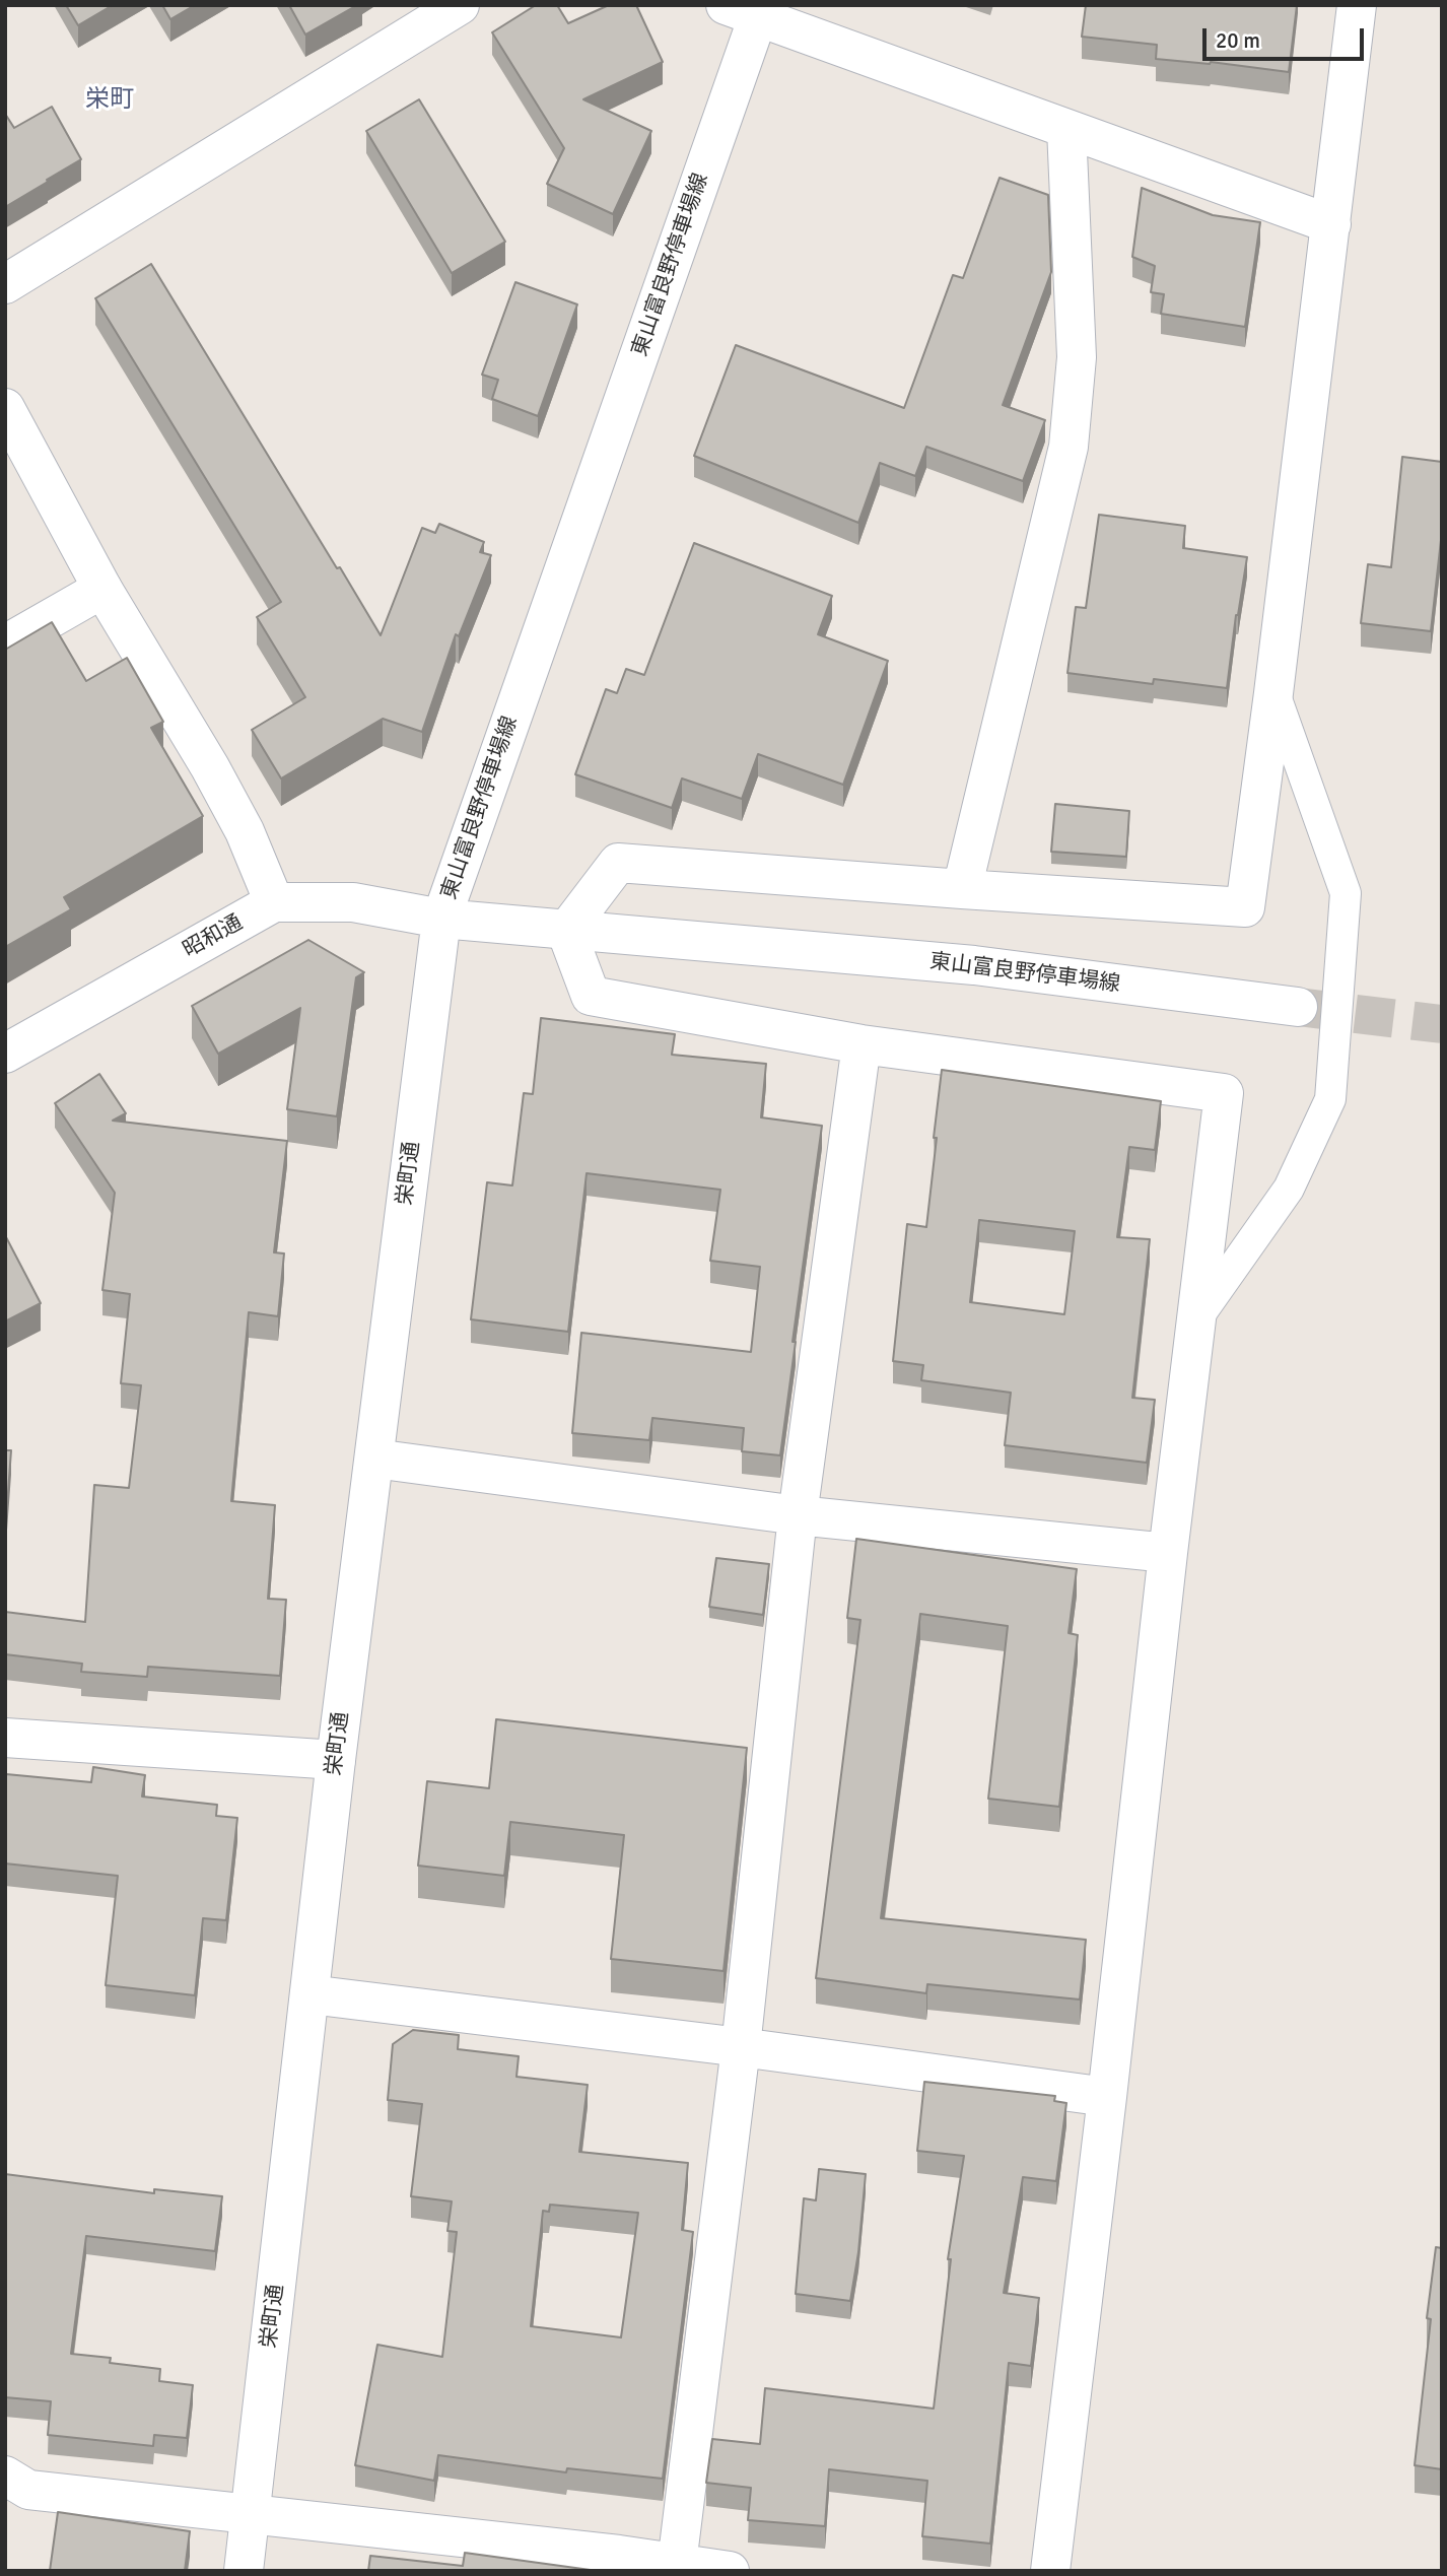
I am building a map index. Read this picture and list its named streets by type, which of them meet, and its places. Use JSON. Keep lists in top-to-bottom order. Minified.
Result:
{"streets":{"street":["東山富良野停車場線","昭和通","栄町通"]},"crossings":[["東山富良野停車場線","昭和通"],["東山富良野停車場線","栄町通"],["昭和通","栄町通"]],"districts":["栄町"],"scale_bar":"20 m"}
